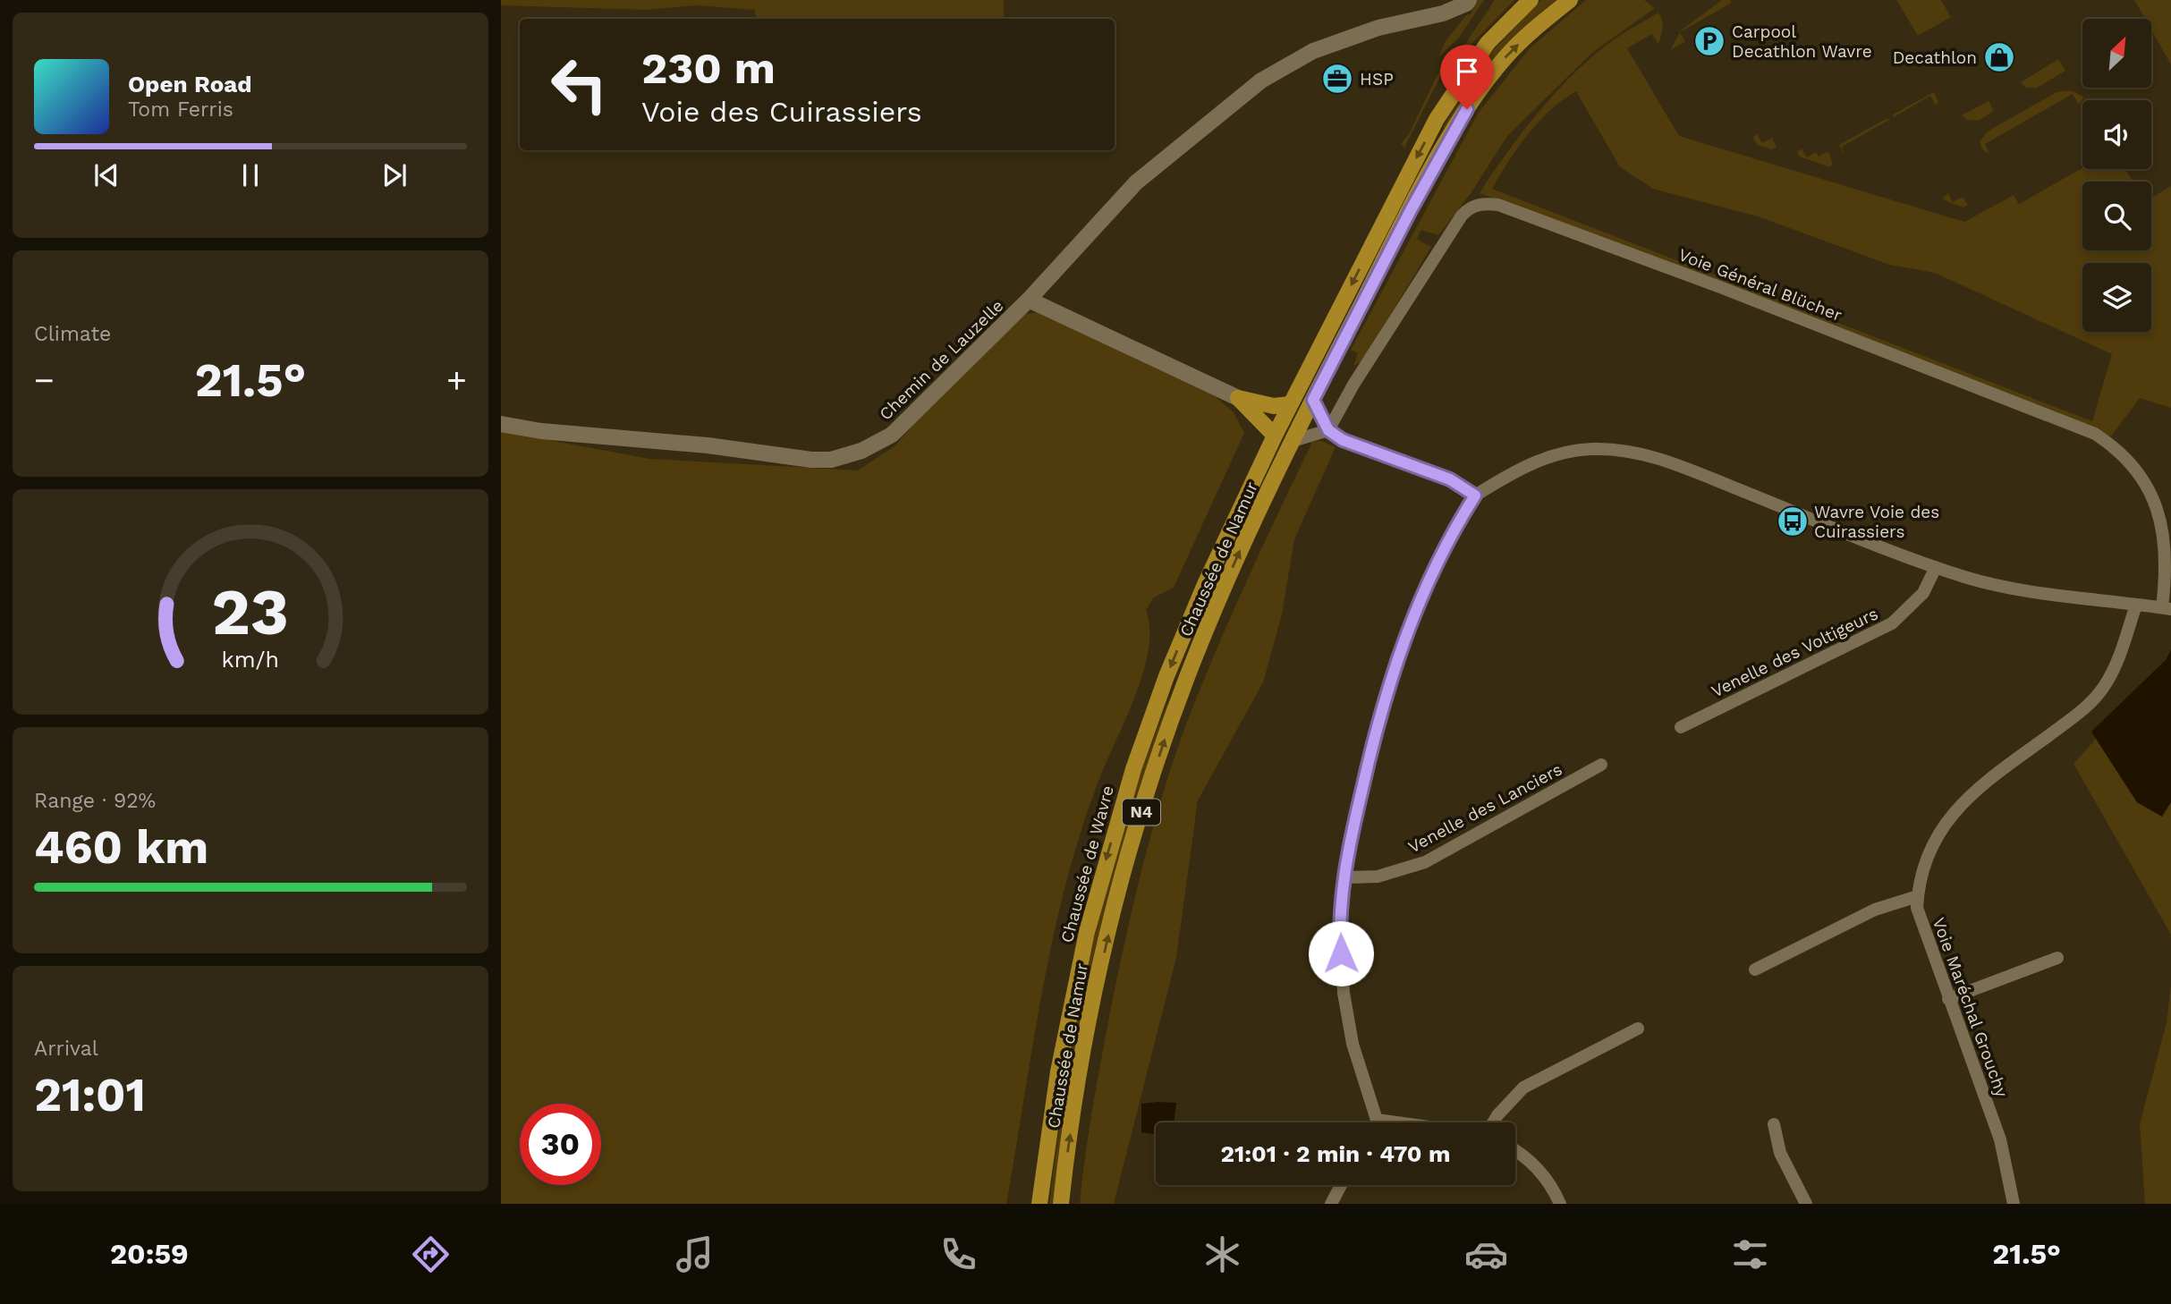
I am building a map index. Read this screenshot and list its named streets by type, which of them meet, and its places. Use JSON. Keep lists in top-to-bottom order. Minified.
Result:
{"streets":{"main road":["Chaussée de Namur","N4","Chaussée de Wavre"],"street":["Voie Général Blücher","Chemin de Lauzelle","Venelle des Voltigeurs","Venelle des Lanciers","Voie Maréchal Grouchy"]},"crossings":[["Chaussée de Namur","Chaussée de Wavre"]],"one_way":["Chaussée de Wavre"],"places":{"parking":["Carpool Decathlon Wavre"],"shop":["Decathlon"],"office":["HSP"],"bus stop":["Wavre Voie des Cuirassiers"]},"north":"top right","page":{"turn":["230 m","Voie des Cuirassiers"],"song":["Open Road","Tom Ferris"],"tile":["Climate",["Range · 92%","460 km"],["Arrival","21:01"]],"heat":["−","21.5°","+"],"limit":"30","trip":"21:01 · 2 min · 470 m","tabs":["20:59","21.5°"],"gauge":["23","km/h"]}}
